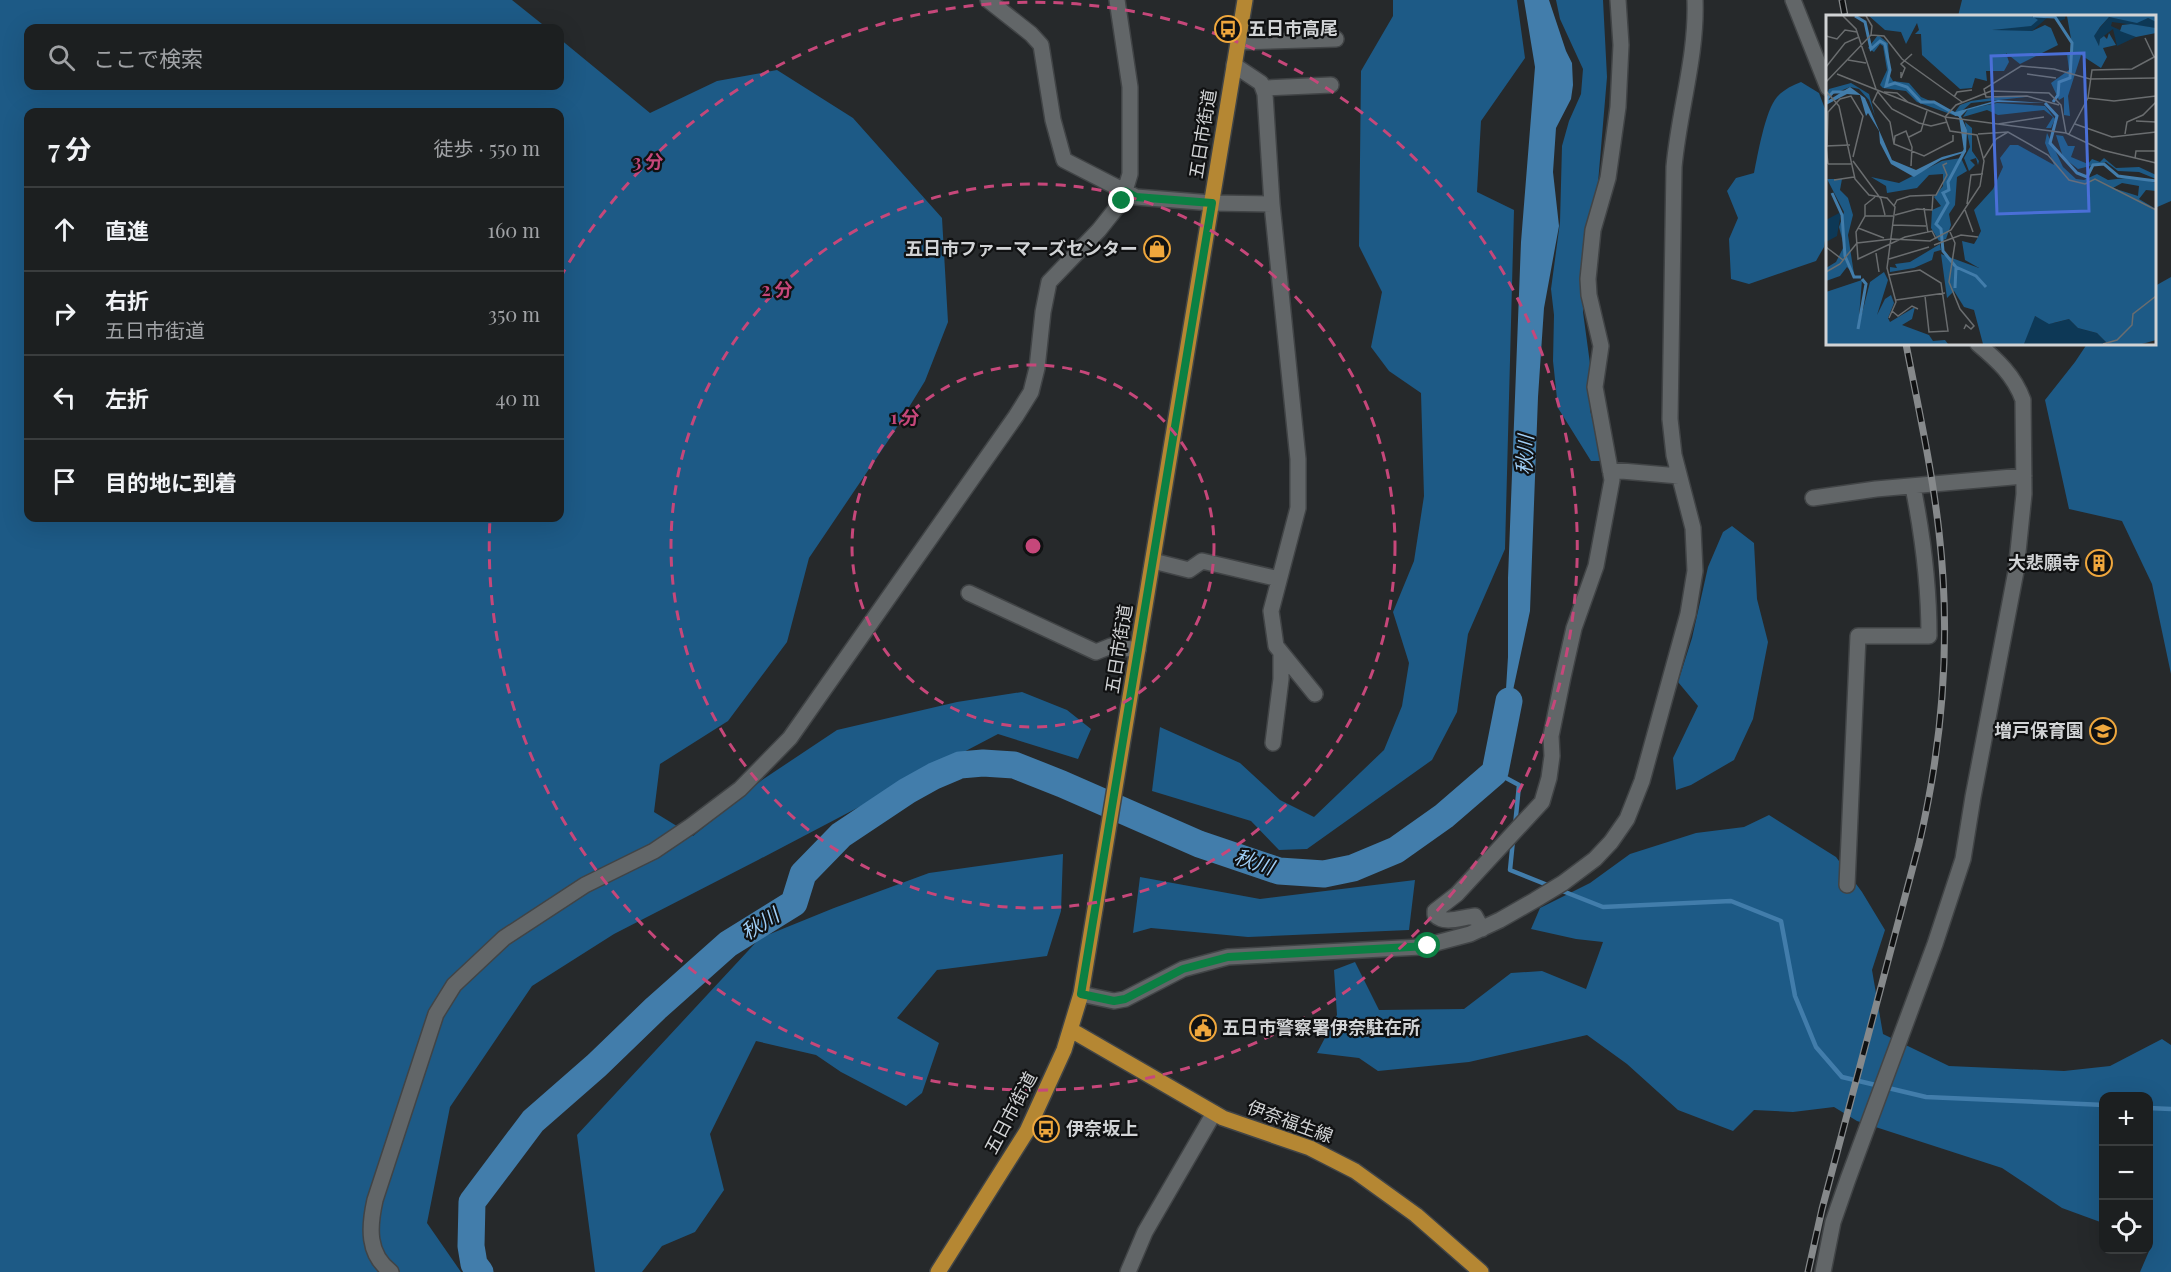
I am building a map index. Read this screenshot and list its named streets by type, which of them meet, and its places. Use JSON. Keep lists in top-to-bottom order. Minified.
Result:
{"streets":{"main road":["五日市街道","伊奈福生線"]},"crossings":[["五日市街道","伊奈福生線"]],"water":["秋川"],"places":{"bus stop":["五日市高尾","伊奈坂上"],"shop":["五日市ファーマーズセンター"],"building":["大悲願寺"],"school or university":["増戸保育園"],"public building":["五日市警察署伊奈駐在所"]},"page":{"search":"ここで検索","heading":["7 分","徒歩 · 550 m"],"list":[["直進","160 m"],["右折","五日市街道","350 m"],["左折","40 m"],"目的地に到着"],"map_buttons":["+","−"]},"rings":["3 分","2 分","1 分"]}
